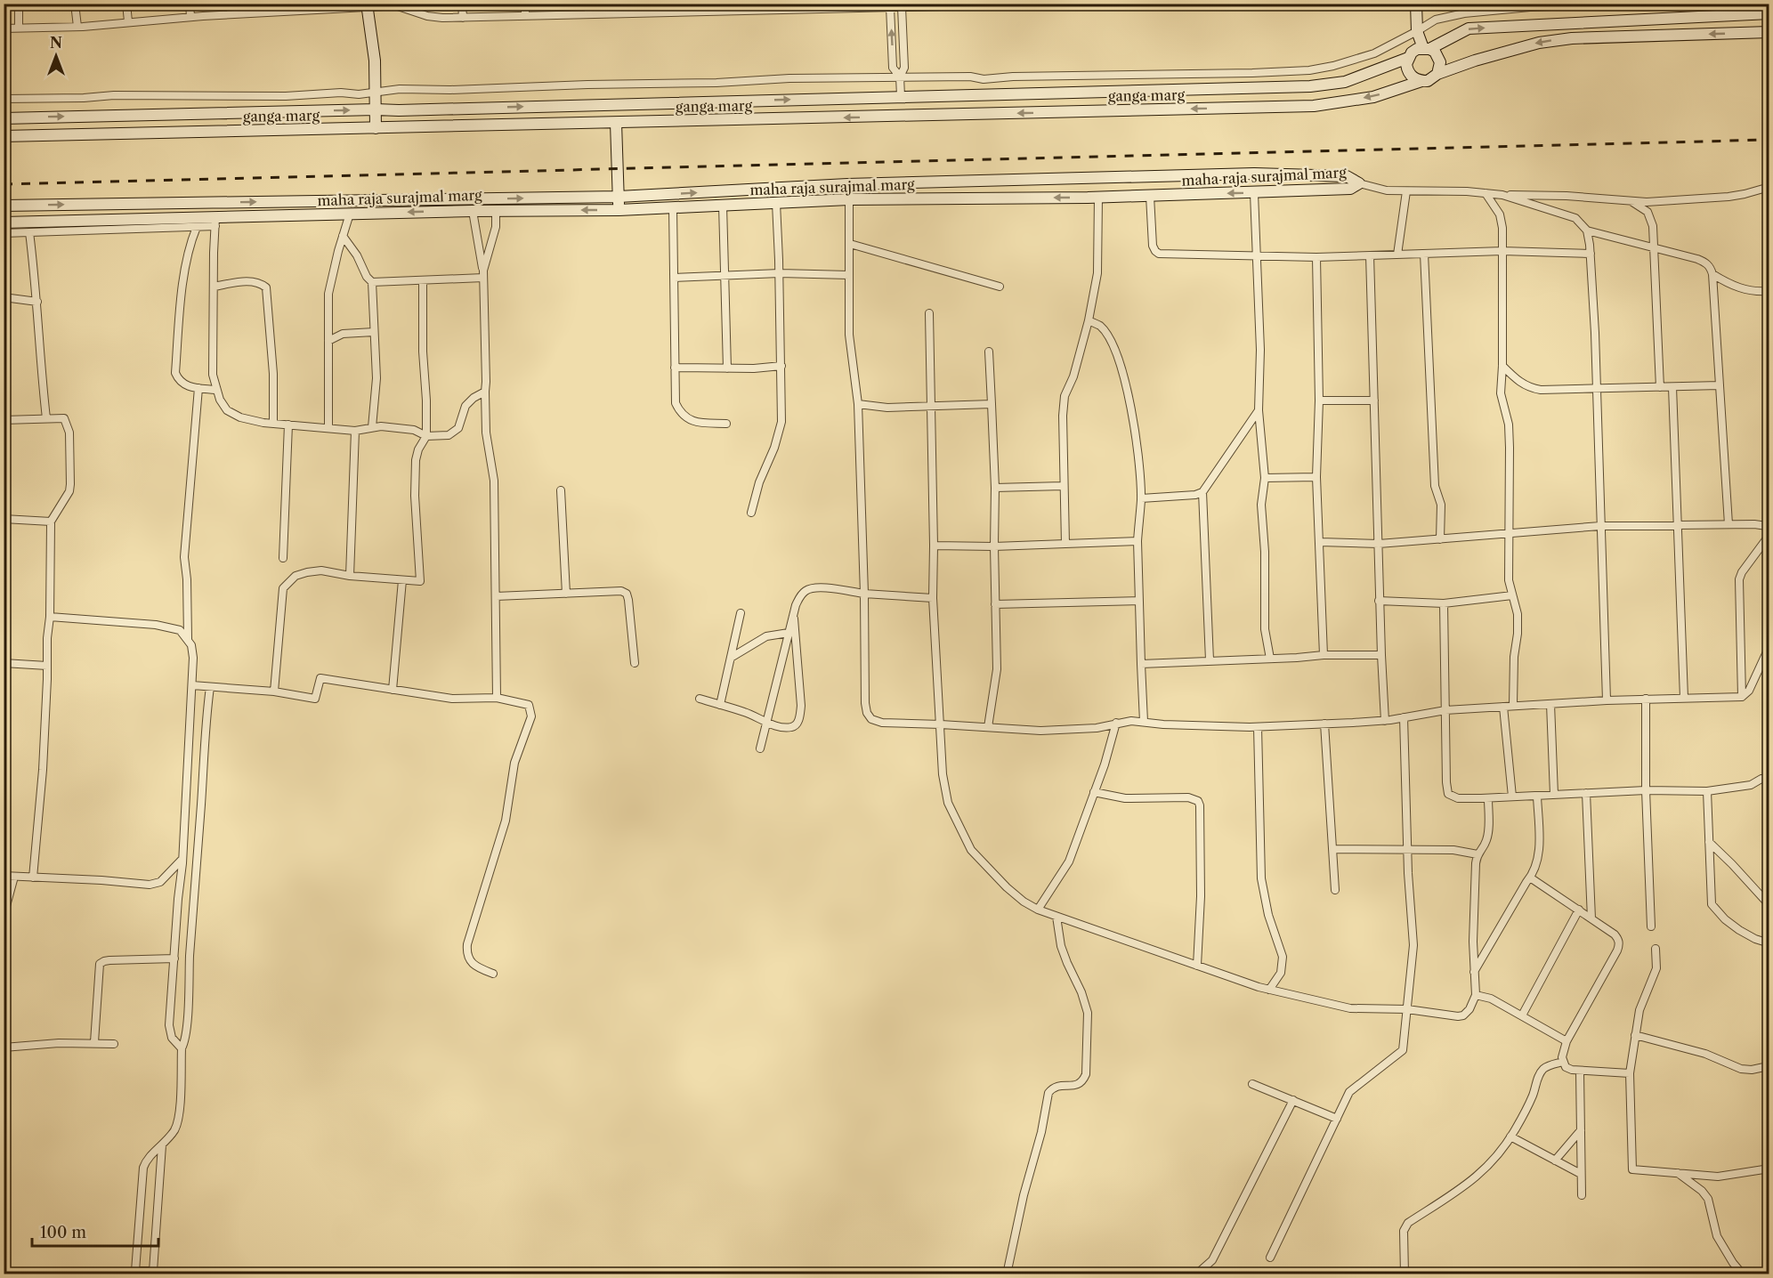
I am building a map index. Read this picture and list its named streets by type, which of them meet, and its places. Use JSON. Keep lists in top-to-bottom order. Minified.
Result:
{"streets":{"street":["ganga marg","maha raja surajmal marg"]},"scale_bar":"100 m","north":"top"}
